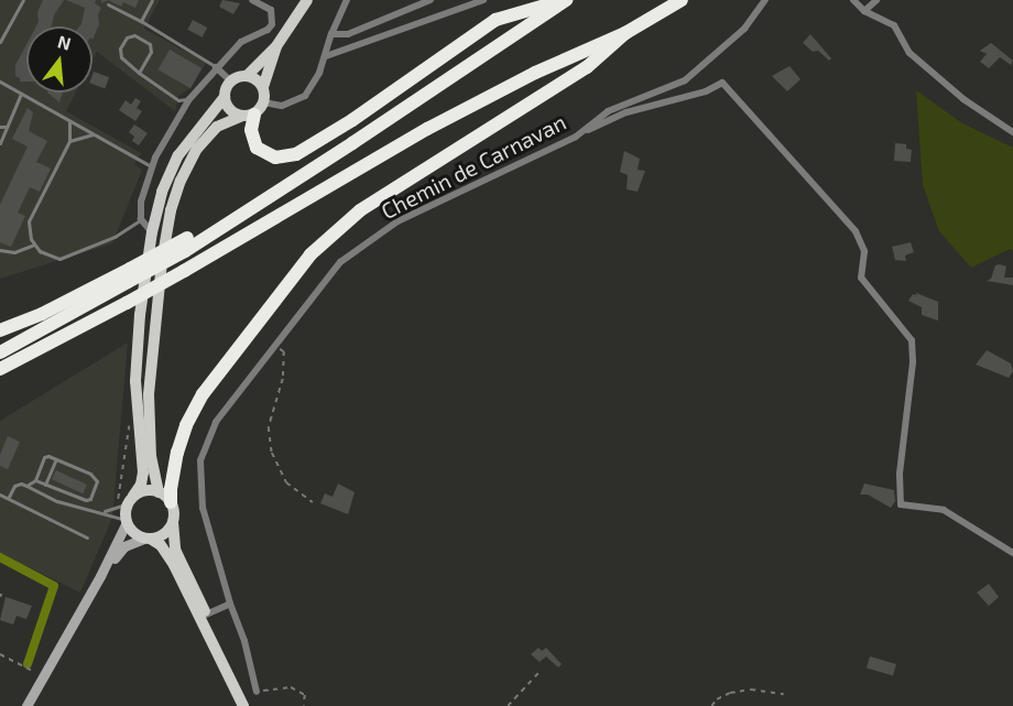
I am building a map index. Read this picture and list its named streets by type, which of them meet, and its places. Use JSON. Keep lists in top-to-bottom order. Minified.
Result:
{"streets":{"street":["Chemin de Carnavan"]},"north":"top"}
